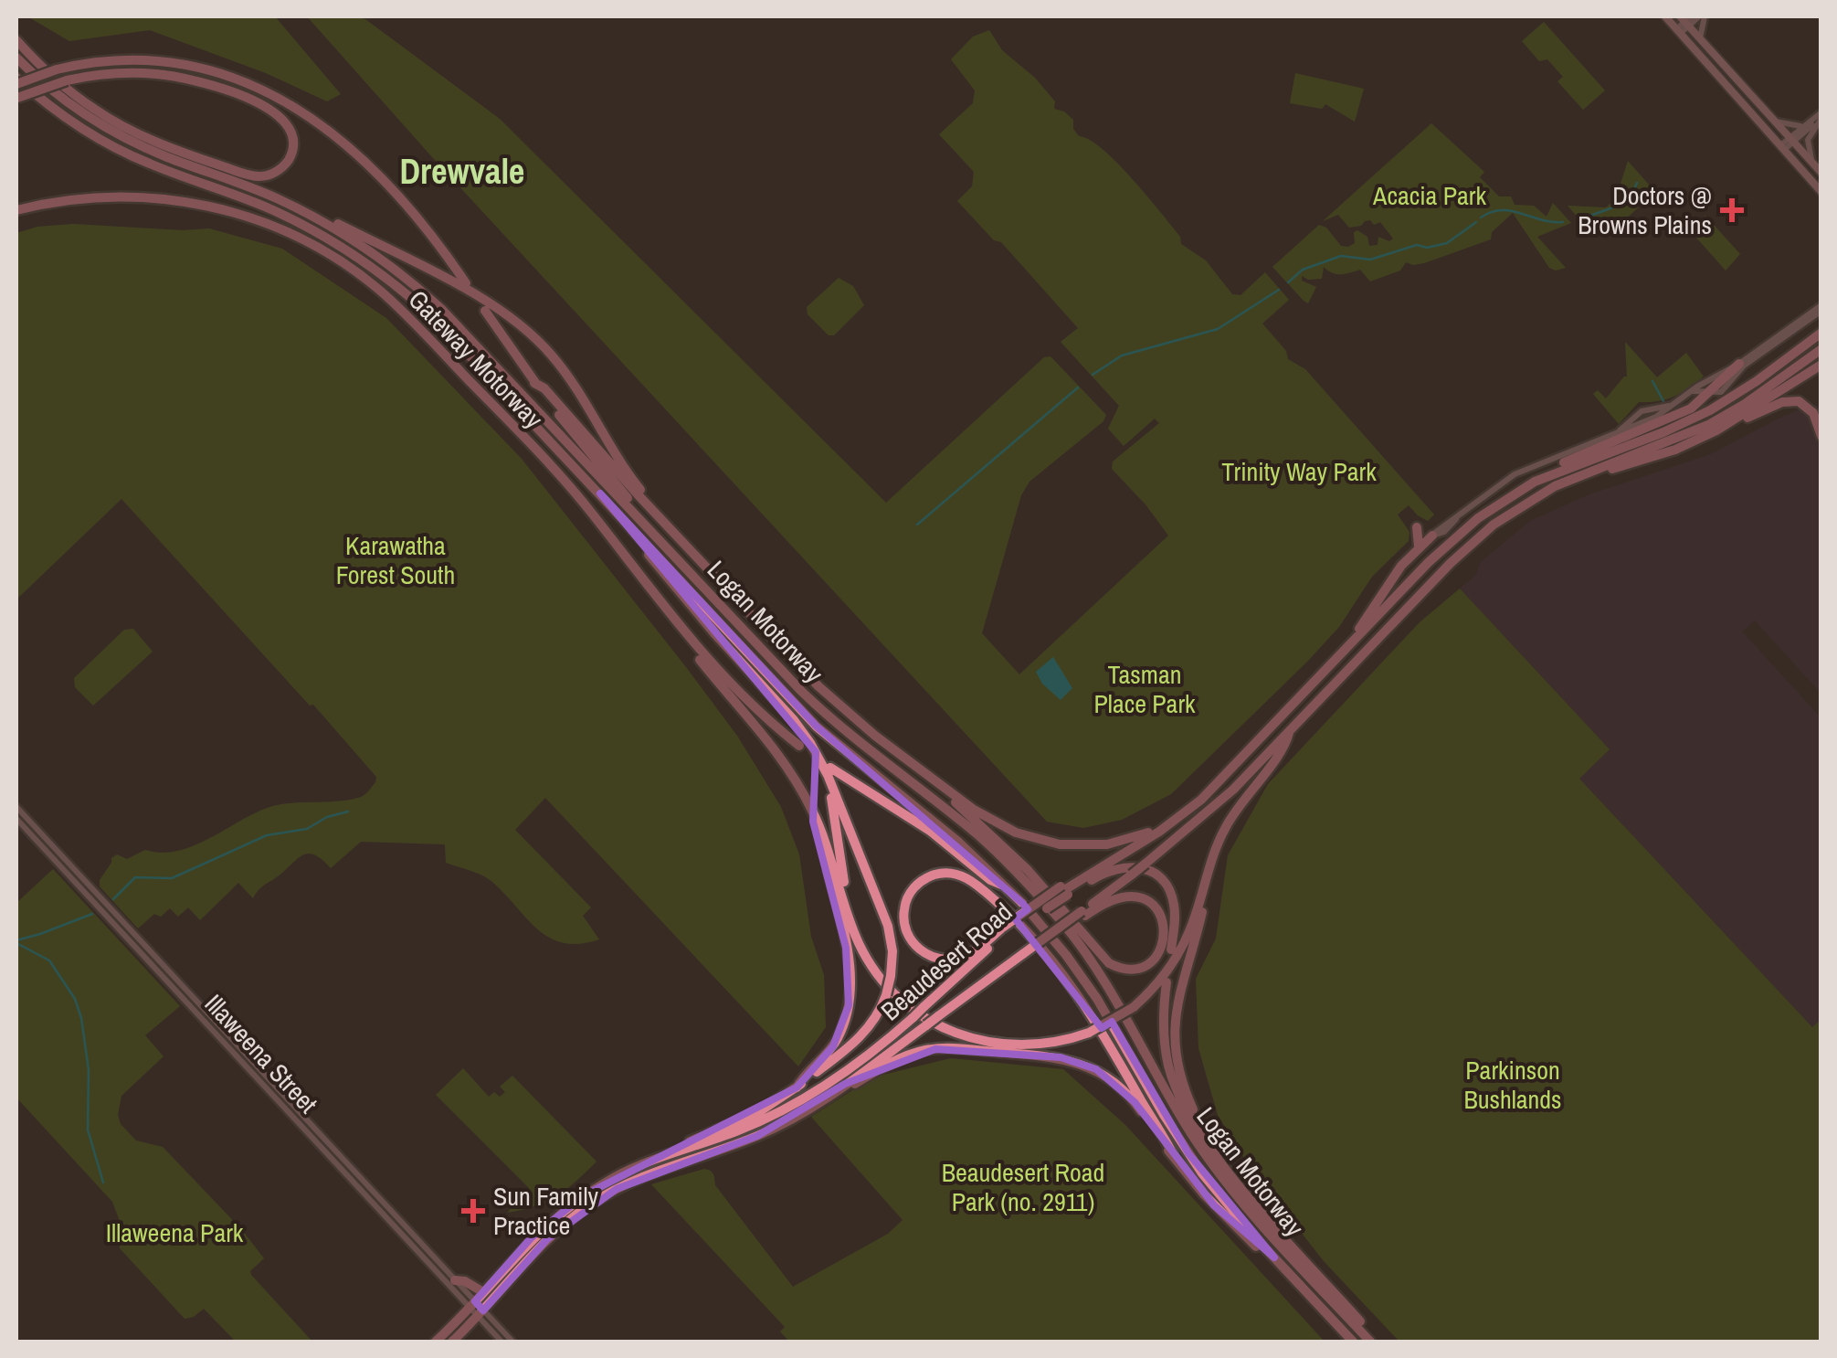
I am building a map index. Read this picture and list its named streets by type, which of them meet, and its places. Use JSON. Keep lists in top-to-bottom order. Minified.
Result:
{"streets":{"highway":["Gateway Motorway","Logan Motorway","Beaudesert Road"],"main road":["Illaweena Street"]},"crossings":[["Gateway Motorway","Logan Motorway"],["Beaudesert Road","Illaweena Street"]],"districts":["Drewvale"],"parks":["Acacia Park","Trinity Way Park","Karawatha Forest South","Tasman Place Park","Parkinson Bushlands","Beaudesert Road Park (no. 2911)","Illaweena Park"],"places":{"health":["Doctors @ Browns Plains","Sun Family Practice"]}}
